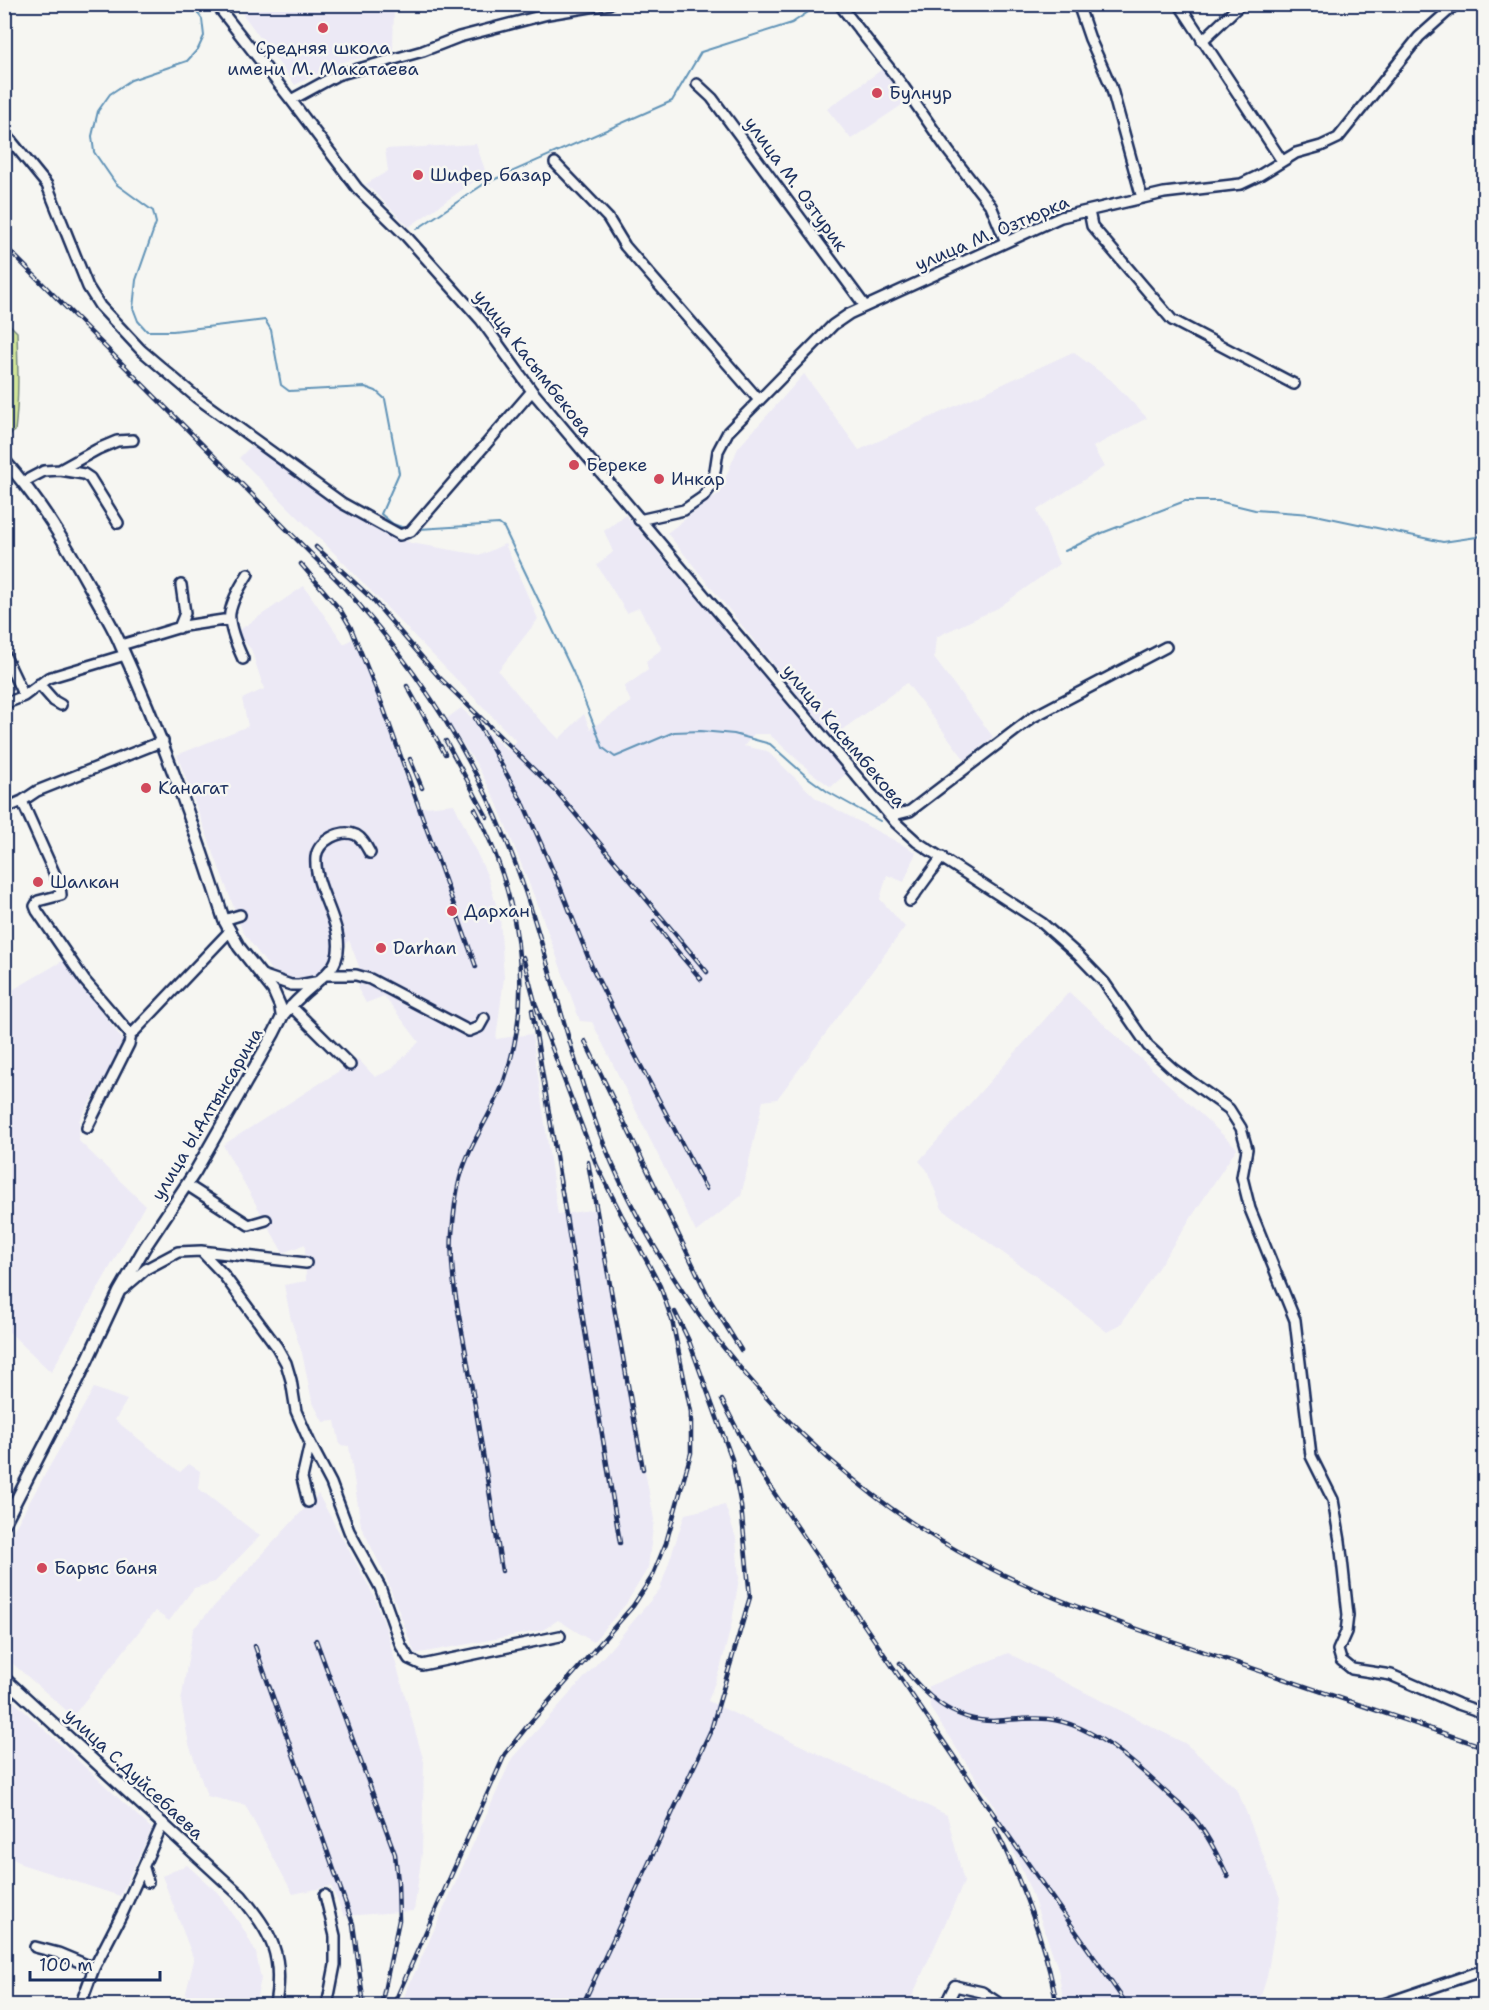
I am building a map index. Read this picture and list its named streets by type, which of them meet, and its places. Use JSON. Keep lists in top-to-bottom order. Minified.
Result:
{"streets":{"street":["улица М. Озтурик","улица М. Озтюрка","улица Касымбекова","улица Ы.Алтынсарина","улица С.Дуйсебаева"]},"crossings":[["улица М. Озтурик","улица М. Озтюрка"],["улица М. Озтюрка","улица Касымбекова"]],"places":["Средняя школа имени М. Макатаева","Булнур","Шифер базар","Береке","Инкар","Канагат","Шалкан","Дархан","Darhan","Барыс баня"],"scale_bar":"100 m"}
